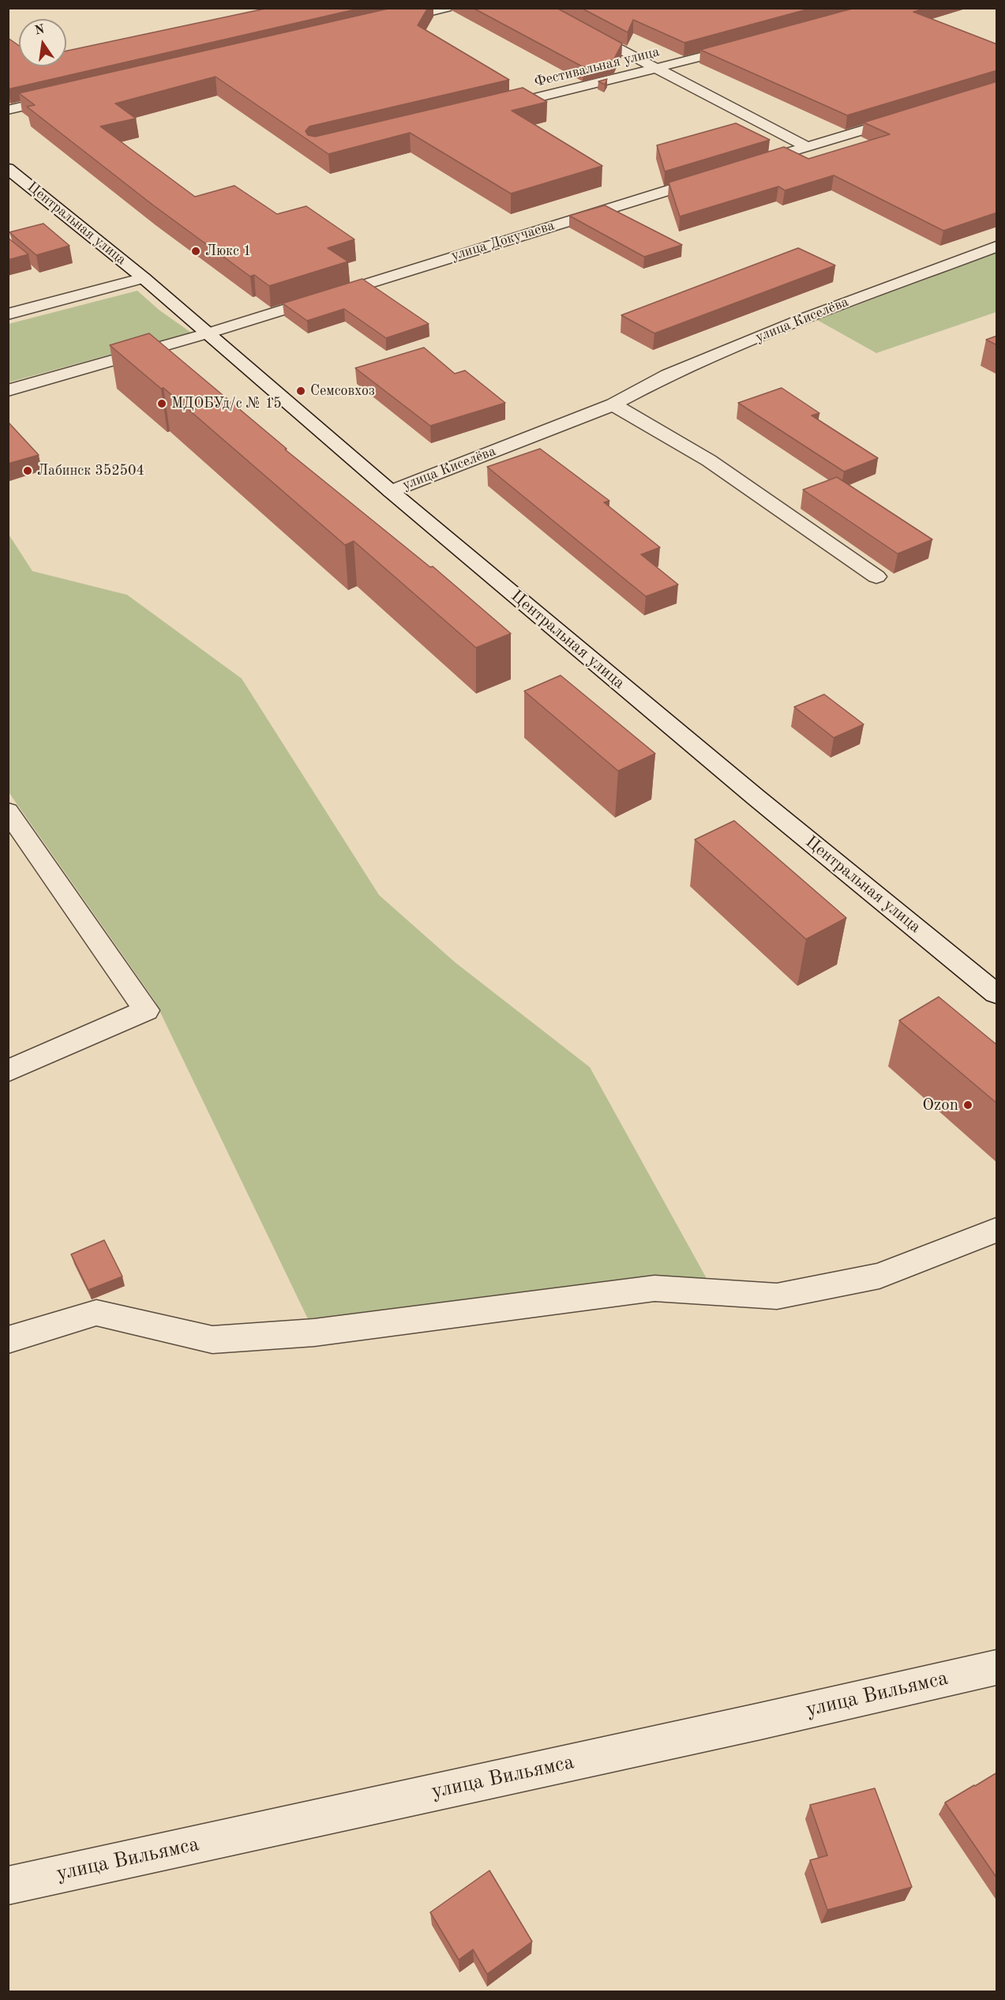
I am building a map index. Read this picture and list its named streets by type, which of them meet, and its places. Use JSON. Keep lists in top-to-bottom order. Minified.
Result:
{"streets":{"street":["Фестивальная улица","Центральная улица","улица Докучаева","улица Киселёва","улица Вильямса"]},"crossings":[["Центральная улица","улица Докучаева"],["Центральная улица","улица Киселёва"]],"places":["Люкс 1","Семсовхоз","МДОБУд/с № 15","Лабинск 352504","Ozon"],"north":"top"}
